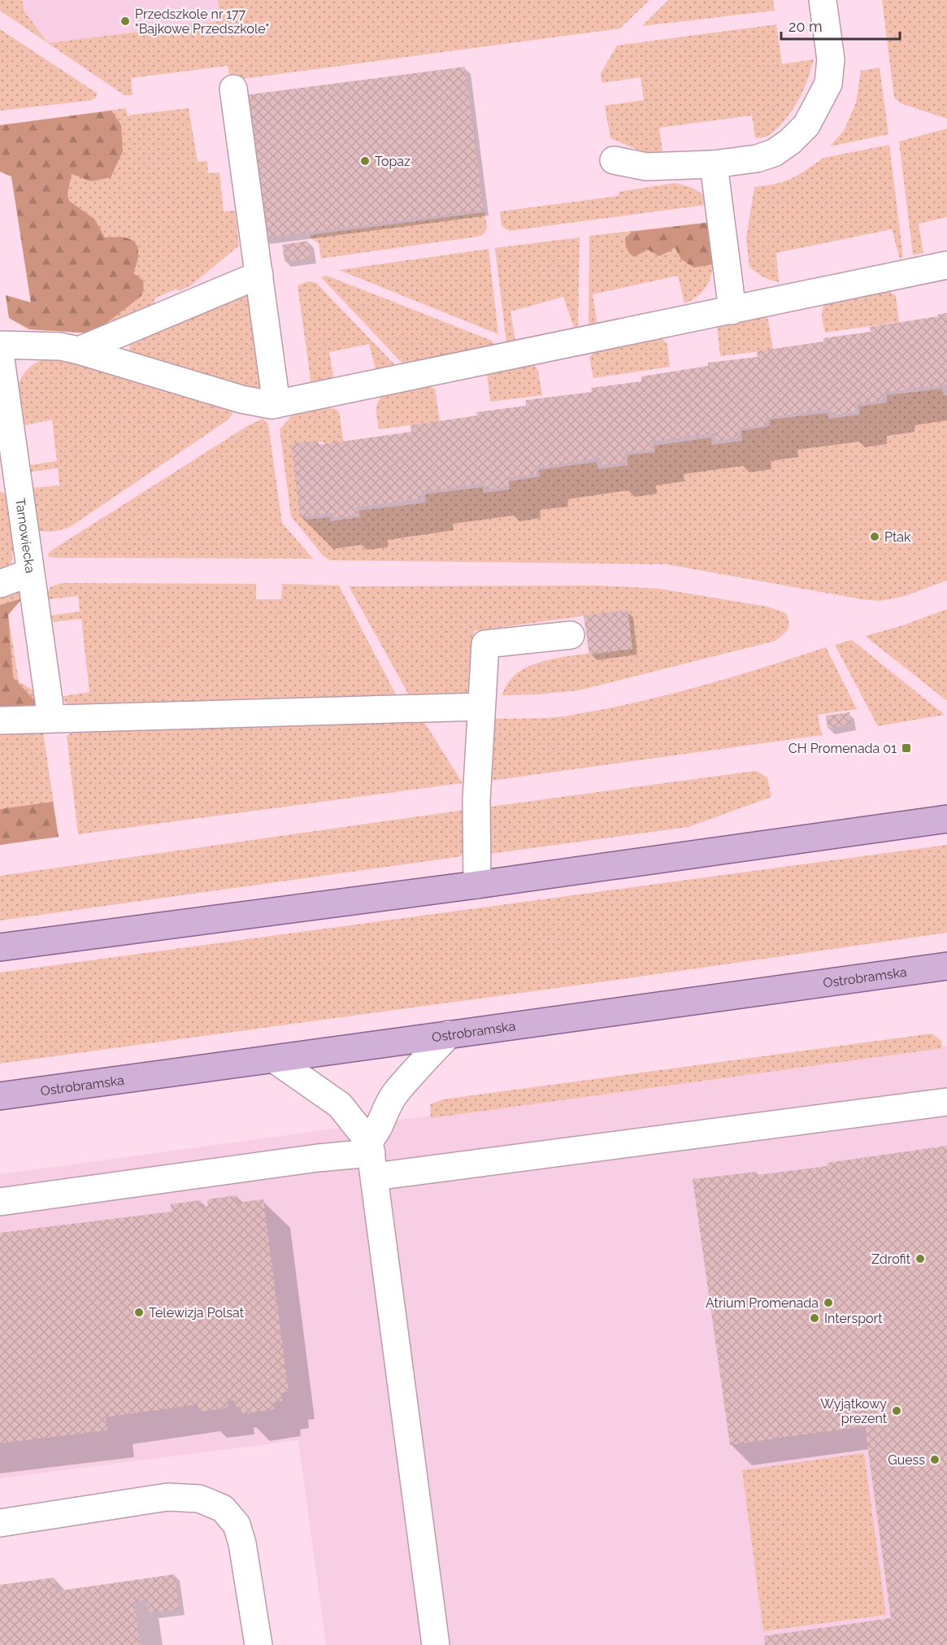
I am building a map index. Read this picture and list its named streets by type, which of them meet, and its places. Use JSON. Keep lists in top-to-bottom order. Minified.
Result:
{"streets":{"main road":["Ostrobramska"],"street":["Tarnowiecka"]},"places":{"other":["Przedszkole nr 177 \"Bajkowe Przedszkole\"","Topaz","Ptak","Zdrofit","Atrium Promenada","Telewizja Polsat","Intersport","Wyjątkowy prezent","Guess"],"transit":["CH Promenada 01"]},"scale_bar":"20 m"}
